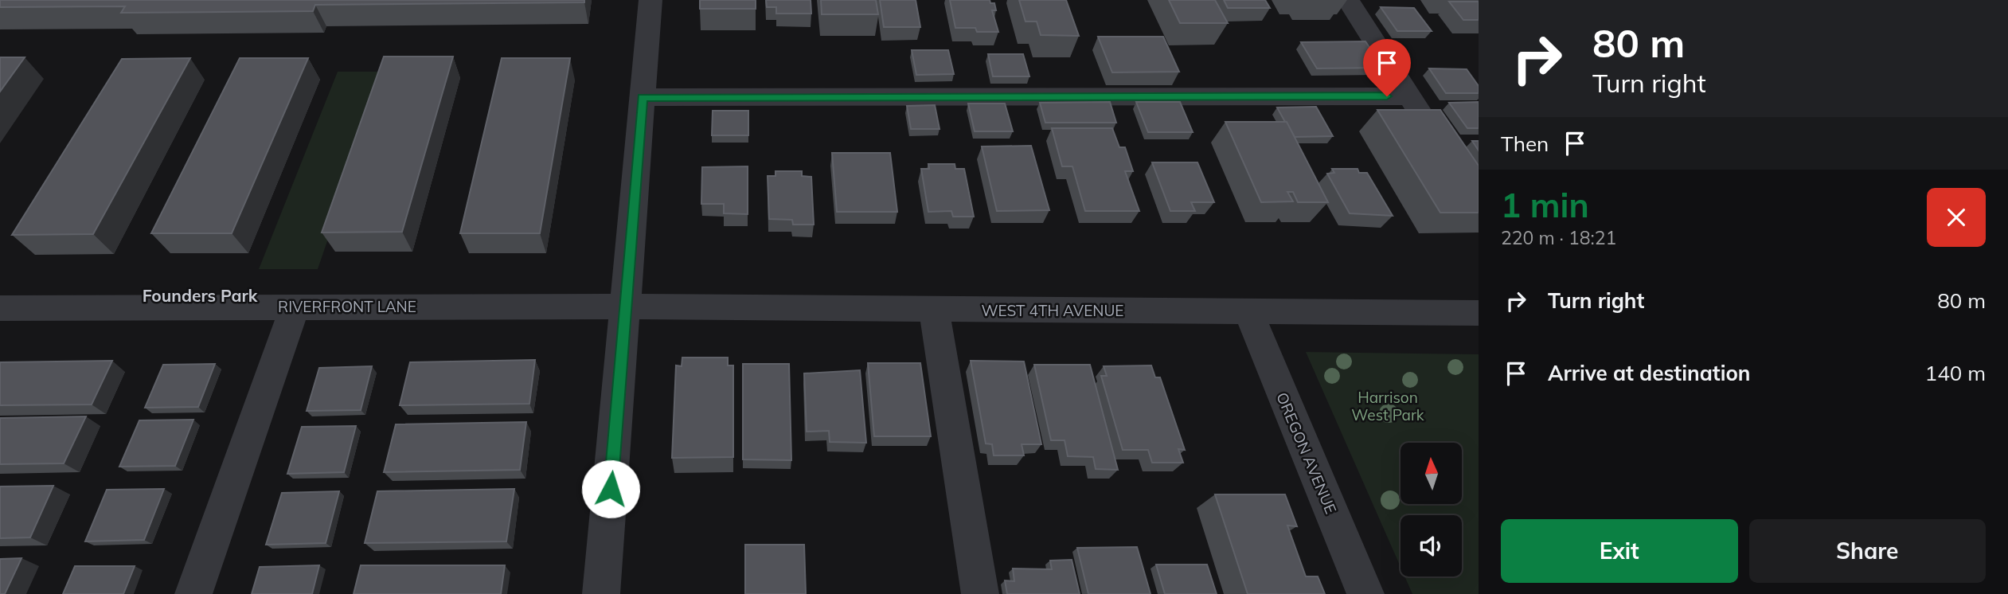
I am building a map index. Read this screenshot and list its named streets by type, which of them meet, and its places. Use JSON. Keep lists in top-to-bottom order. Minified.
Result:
{"streets":{"street":["RIVERFRONT LANE","WEST 4TH AVENUE","OREGON AVENUE"]},"crossings":[["RIVERFRONT LANE","WEST 4TH AVENUE"],["WEST 4TH AVENUE","OREGON AVENUE"]],"districts":["Founders Park"],"parks":["Harrison West Park"],"north":"top","page":{"turn":["80 m","Turn right"],"then":"Then","heading":["1 min","220 m · 18:21"],"list":[{"name":"Turn right","value":"80 m"},{"name":"Arrive at destination","value":"140 m"}],"buttons":["Exit","Share"]}}
